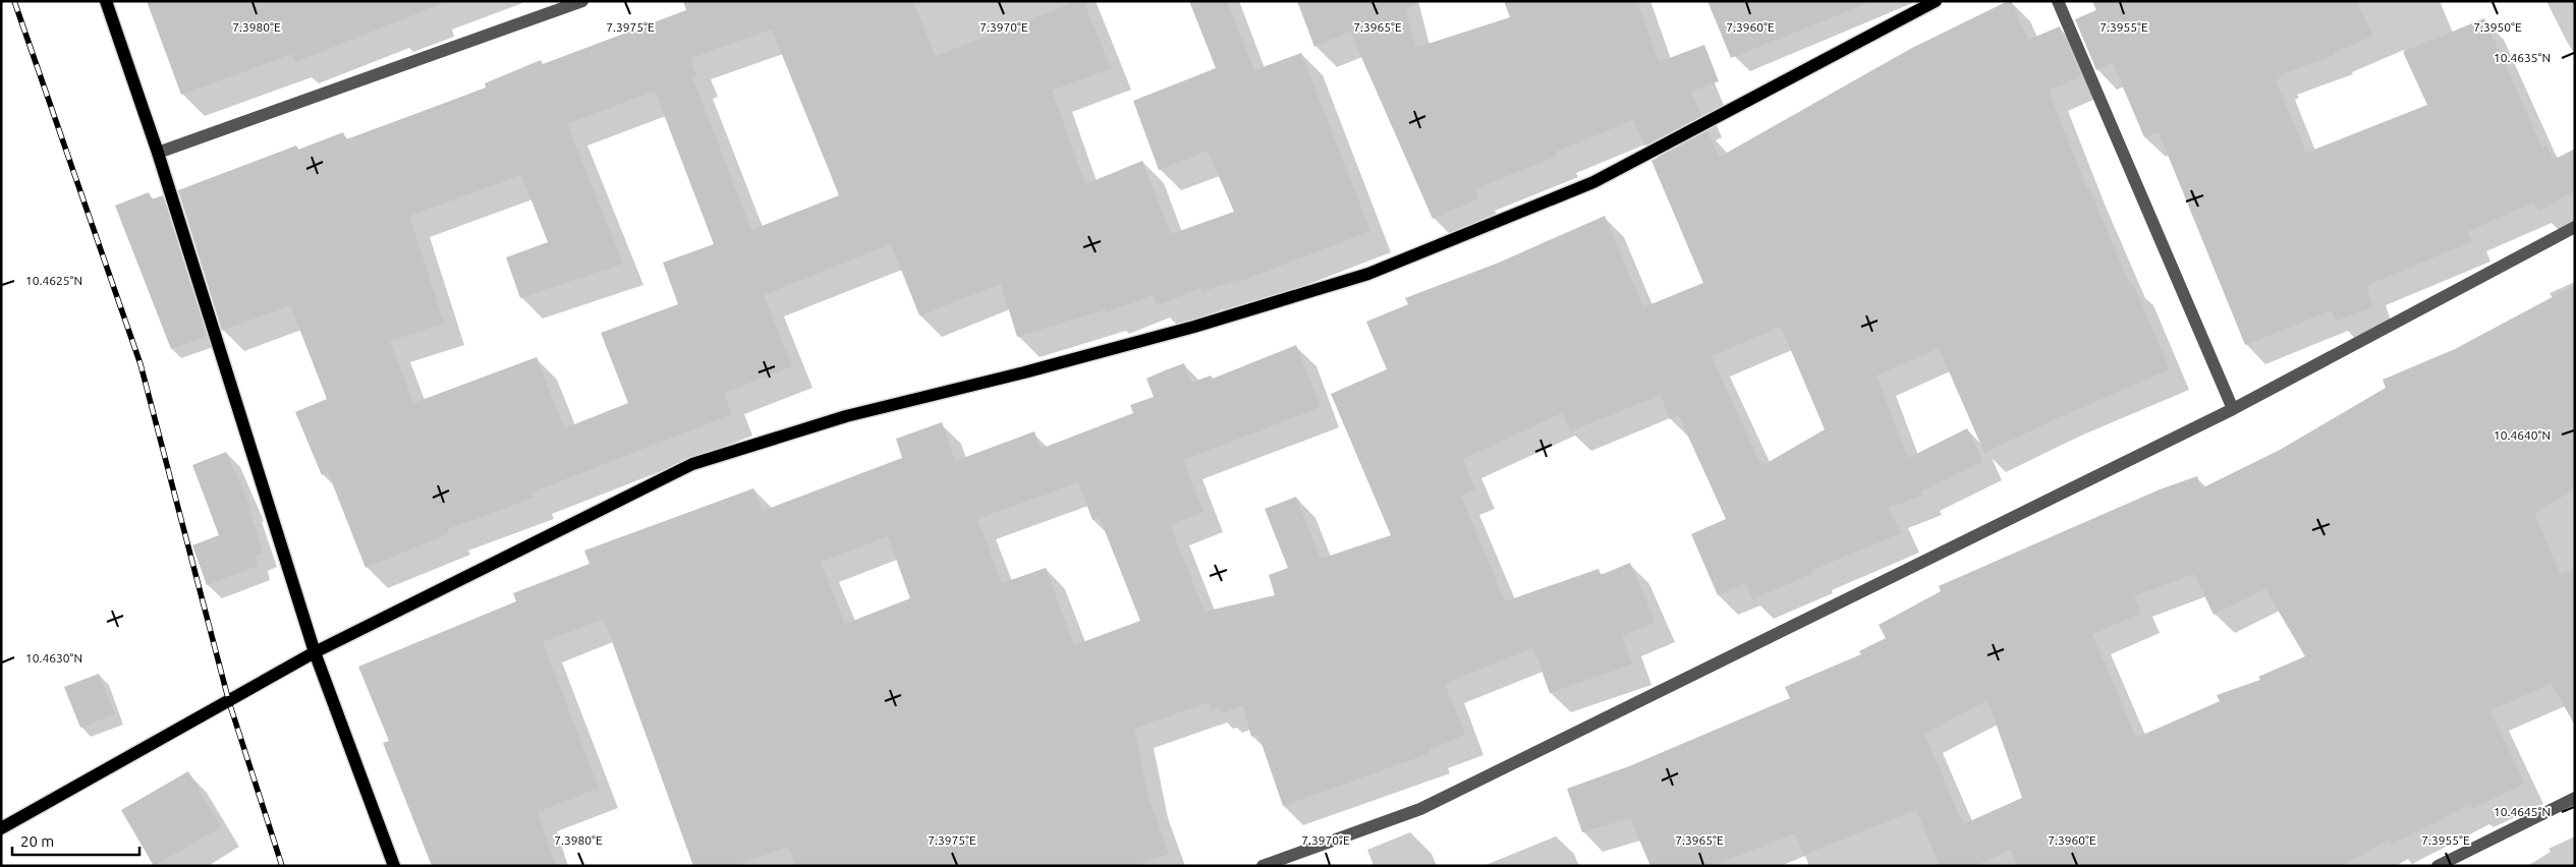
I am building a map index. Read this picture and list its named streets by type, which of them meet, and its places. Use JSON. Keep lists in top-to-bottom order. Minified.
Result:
{"scale_bar":"20 m","coordinates":["7.3980°E","7.3975°E","7.3970°E","7.3965°E","7.3960°E","7.3955°E","7.3950°E","10.4635°N","10.4625°N","10.4640°N","10.4630°N","10.4645°N"]}
